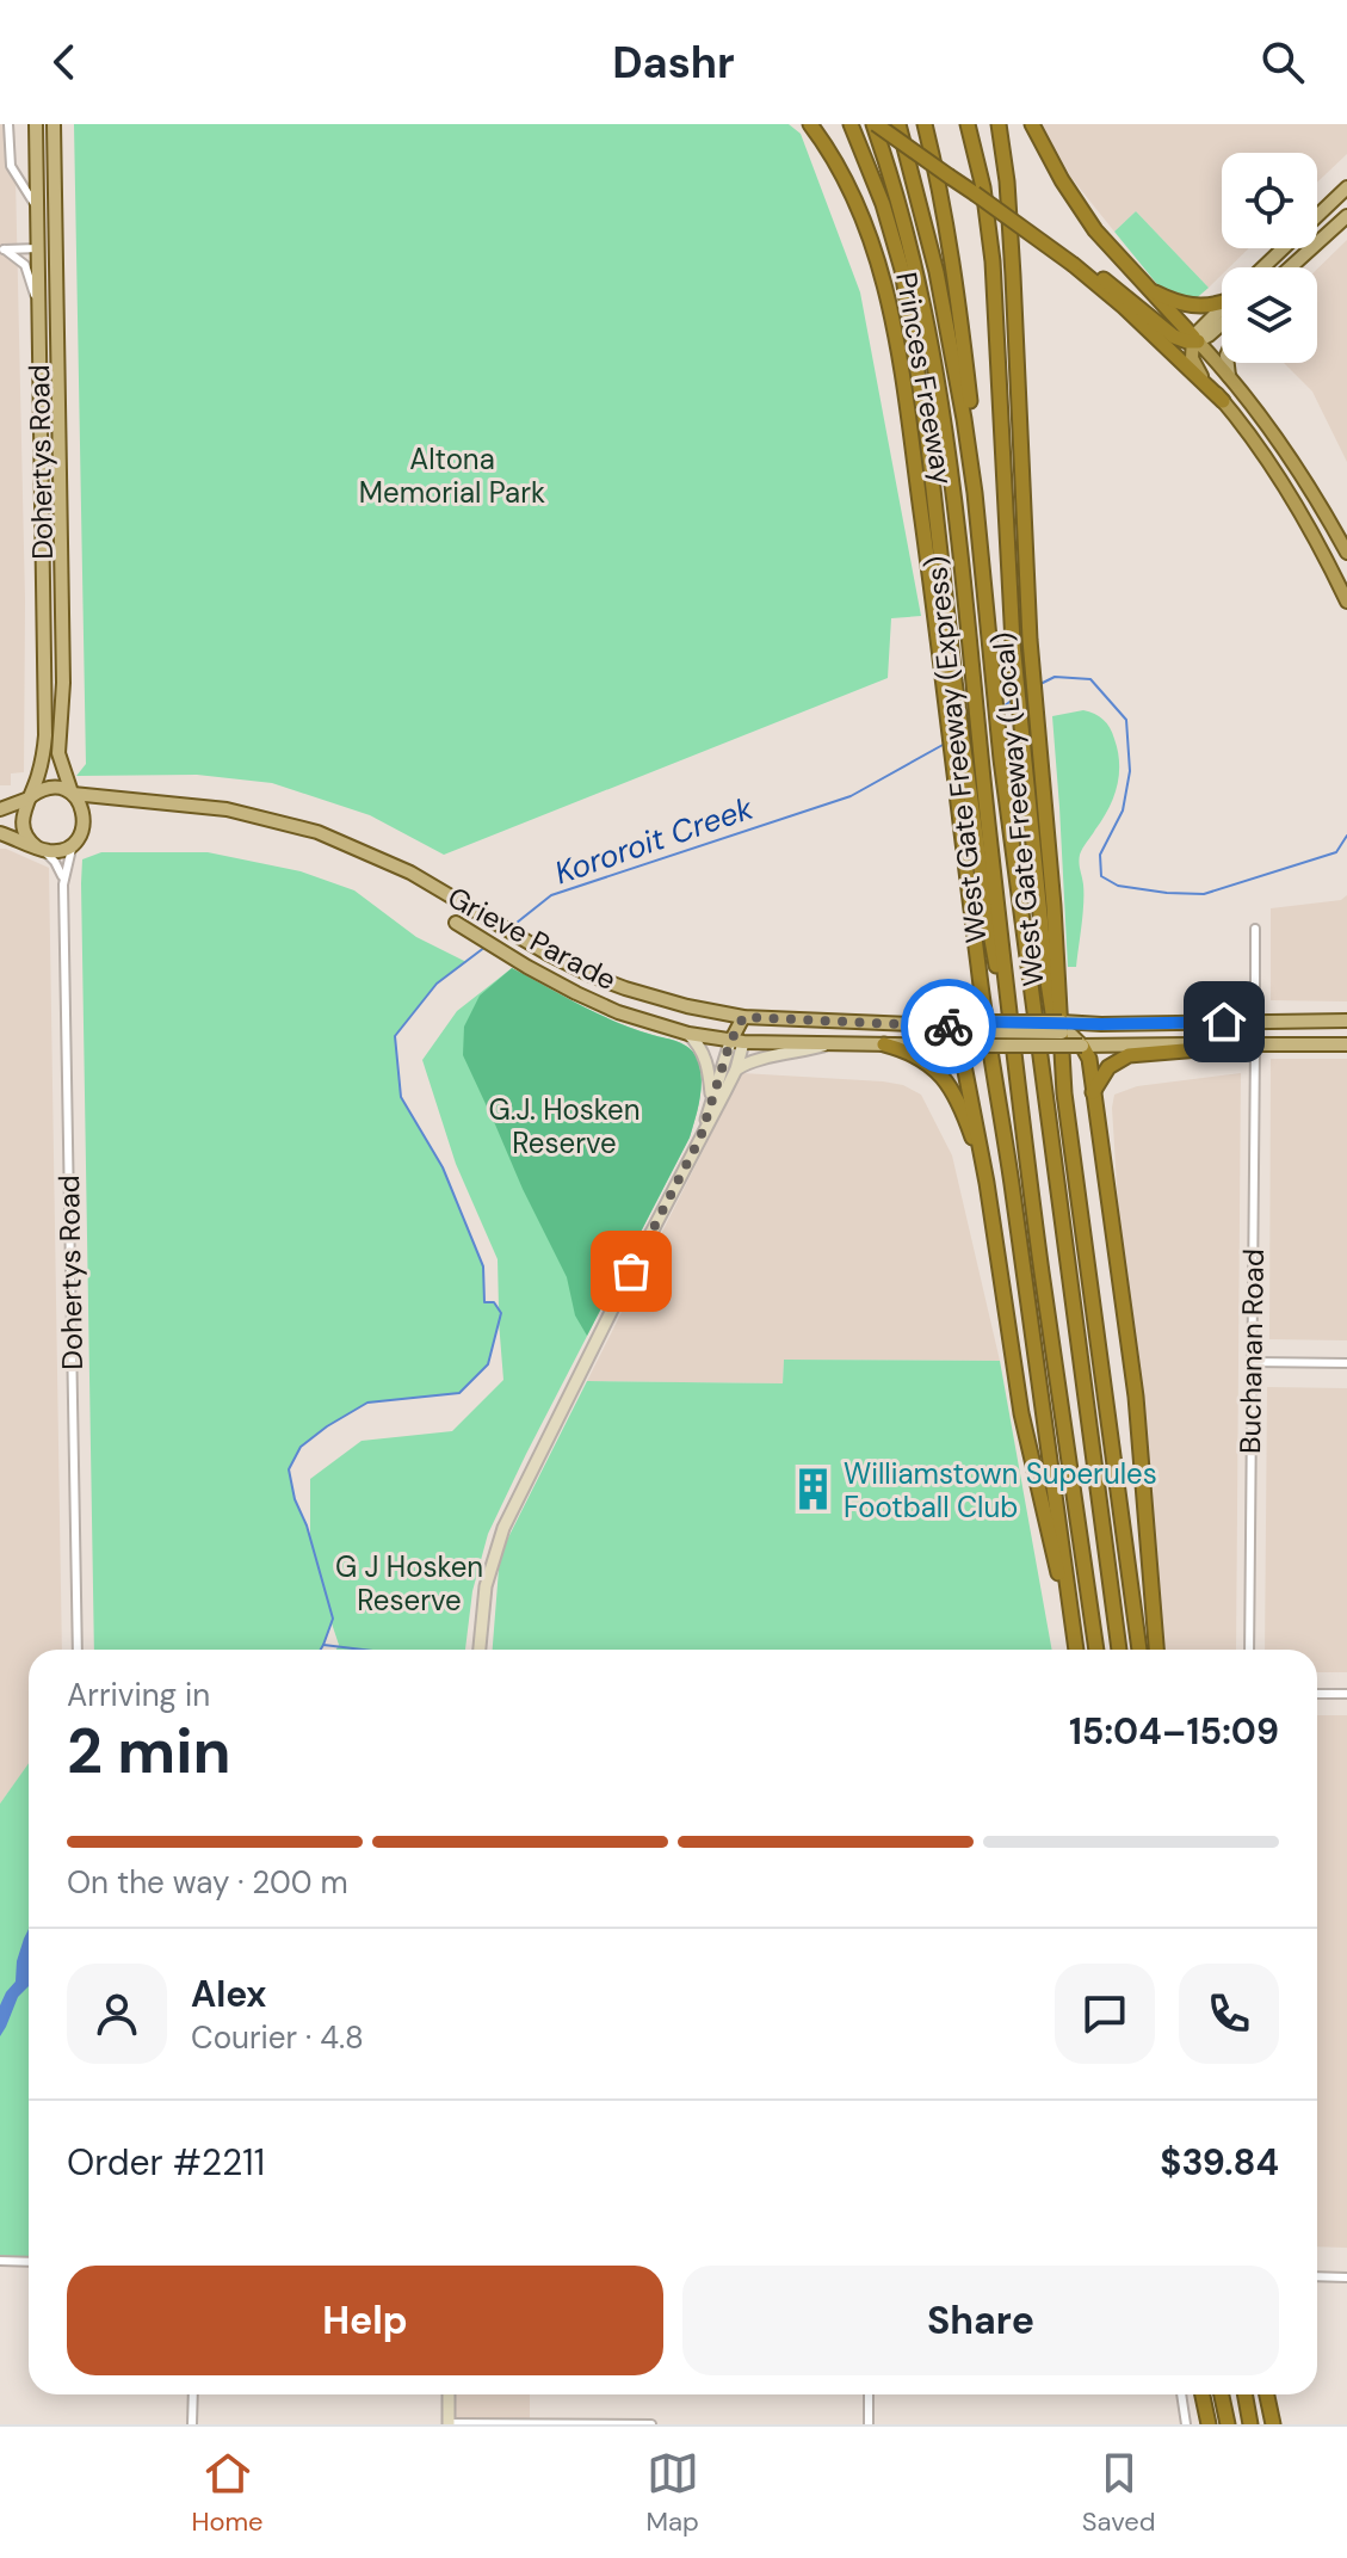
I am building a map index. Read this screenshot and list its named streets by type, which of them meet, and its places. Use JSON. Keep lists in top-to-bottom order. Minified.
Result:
{"streets":{"highway":["Princes Freeway","West Gate Freeway (Express)","West Gate Freeway (Local)"],"main road":["Dohertys Road","Grieve Parade"],"street":["Buchanan Road"]},"crossings":[["Princes Freeway","West Gate Freeway (Local)"],["Dohertys Road","Grieve Parade"],["Grieve Parade","Buchanan Road"]],"water":["Kororoit Creek"],"parks":["Altona Memorial Park","G.J. Hosken Reserve","G J Hosken Reserve"],"places":{"building":["Williamstown Superules Football Club"]},"page":{"header":"Dashr","heading":["2 min","Arriving in","15:04–15:09"],"panel":["Alex","Courier · 4.8","Order #2211","$39.84"],"bar":"On the way · 200 m","buttons":["Help","Share"],"tabs":["Home","Map","Saved"]}}
